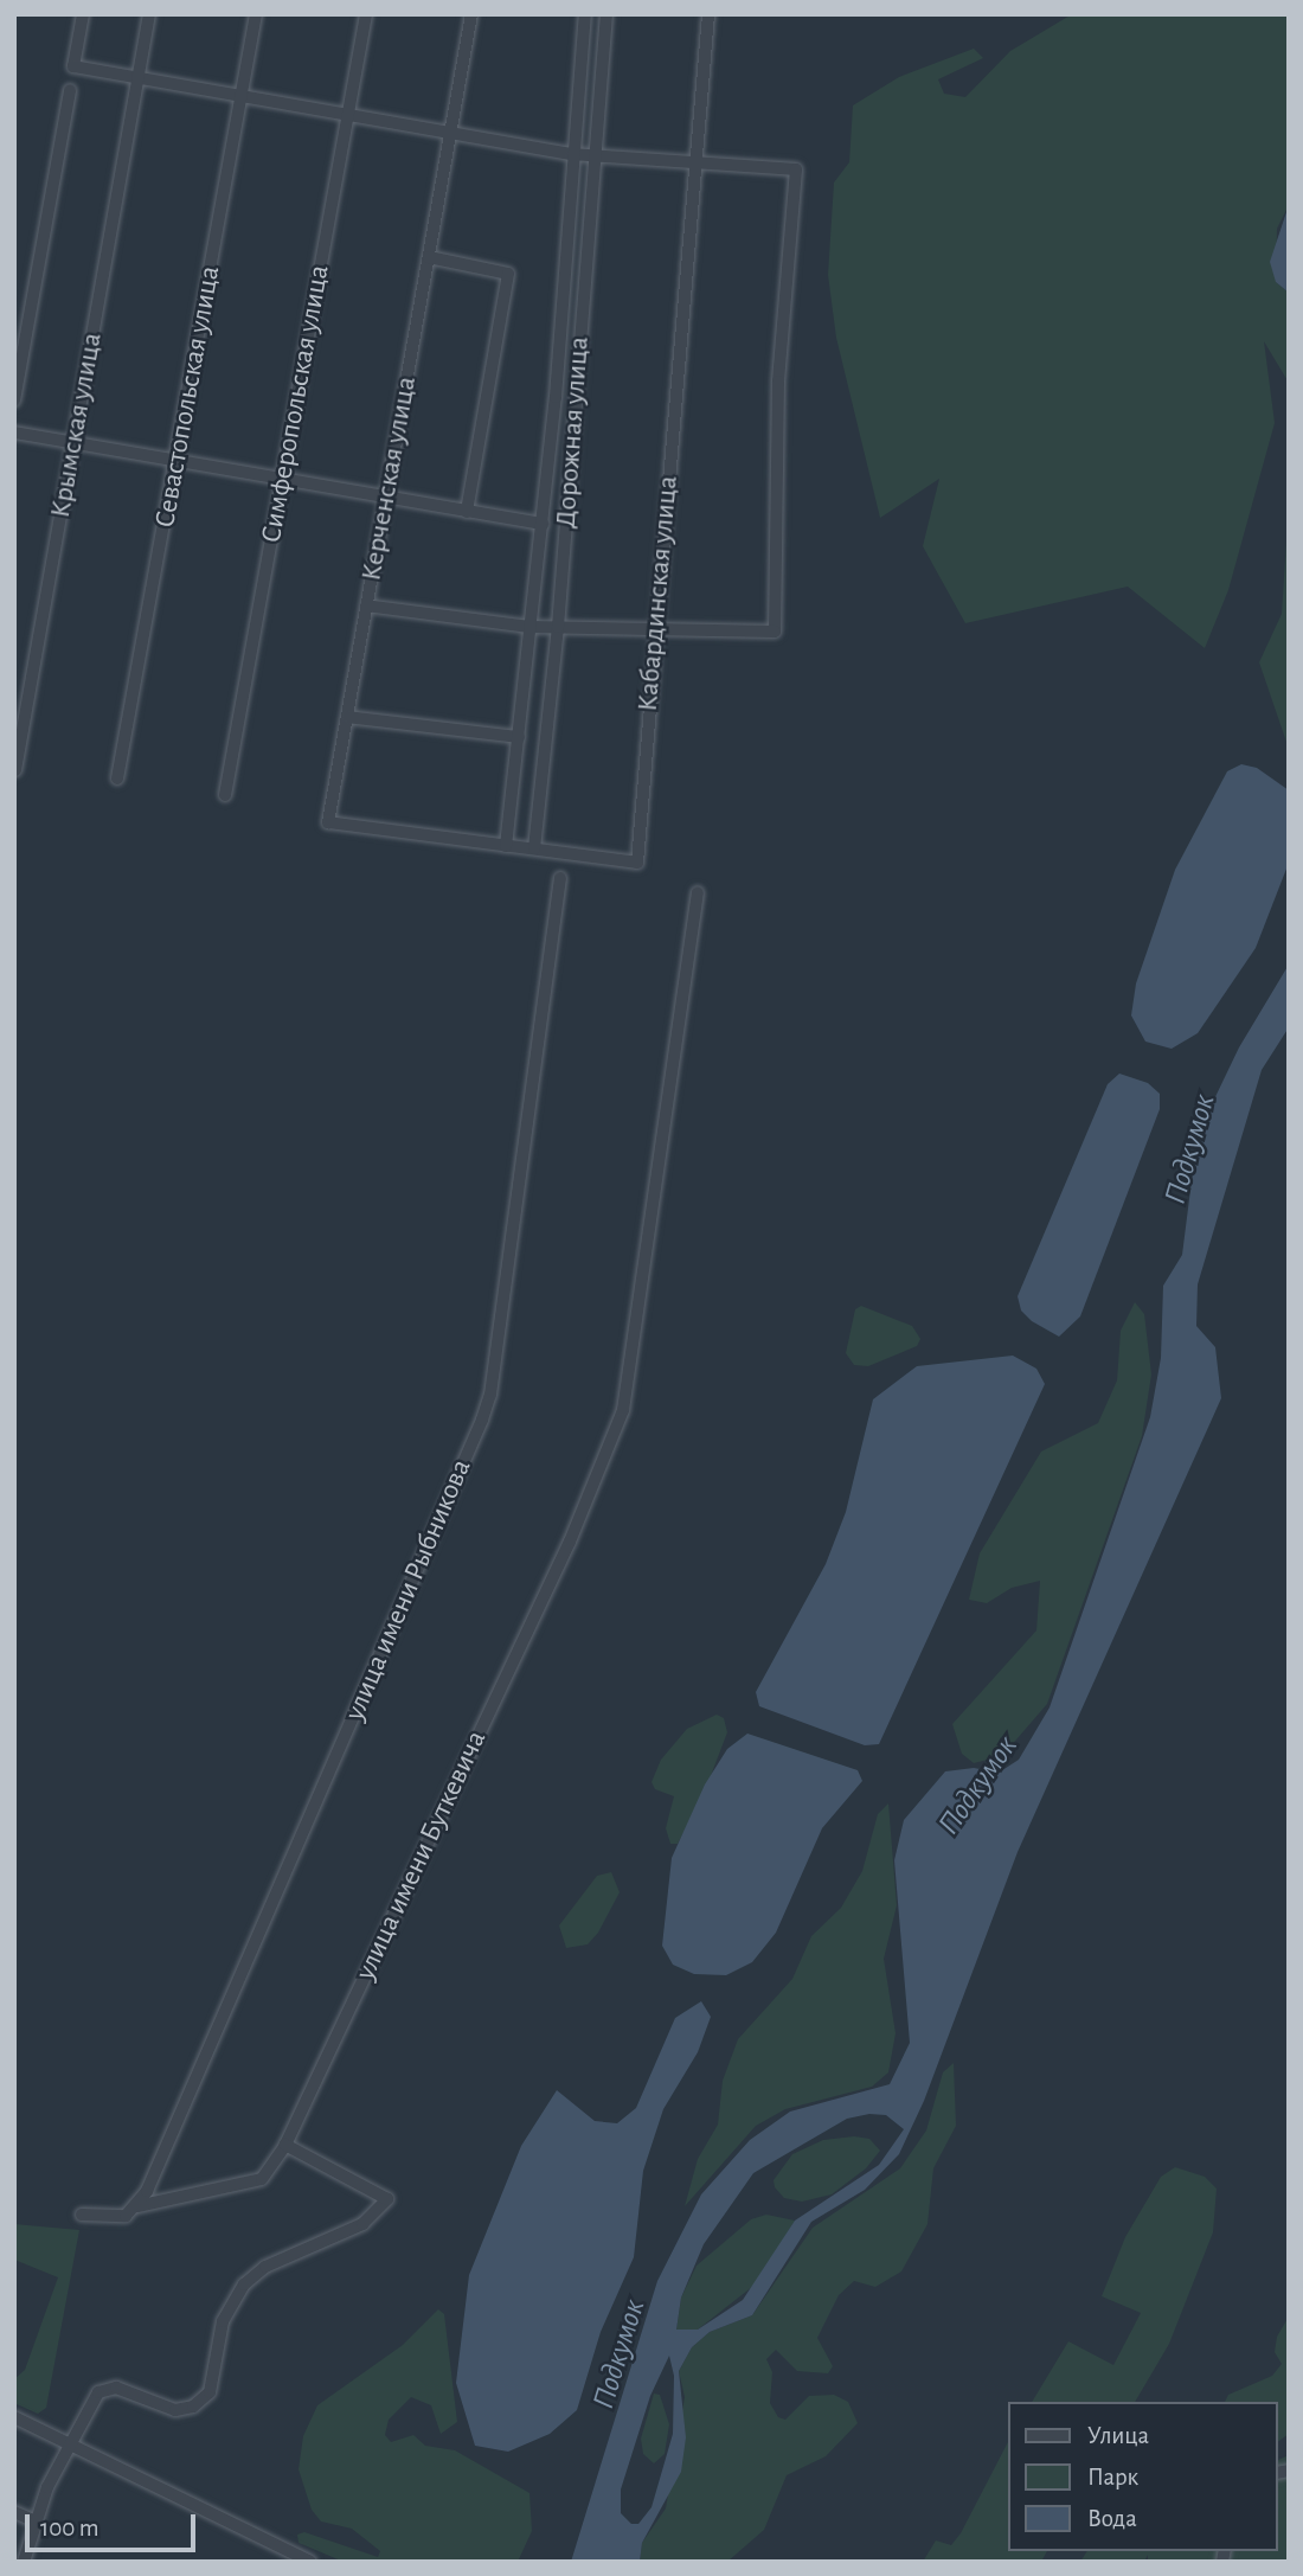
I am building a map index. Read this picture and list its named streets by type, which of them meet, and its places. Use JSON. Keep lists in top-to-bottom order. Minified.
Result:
{"streets":{"street":["Севастопольская улица","Симферопольская улица","Крымская улица","Дорожная улица","Керченская улица","Кабардинская улица","улица имени Рыбникова","улица имени Буткевича"]},"crossings":[["Дорожная улица","Кабардинская улица"],["Керченская улица","Кабардинская улица"],["улица имени Рыбникова","улица имени Буткевича"]],"water":["Подкумок"],"legend":["Улица","Парк","Вода"],"scale_bar":"100 m"}
